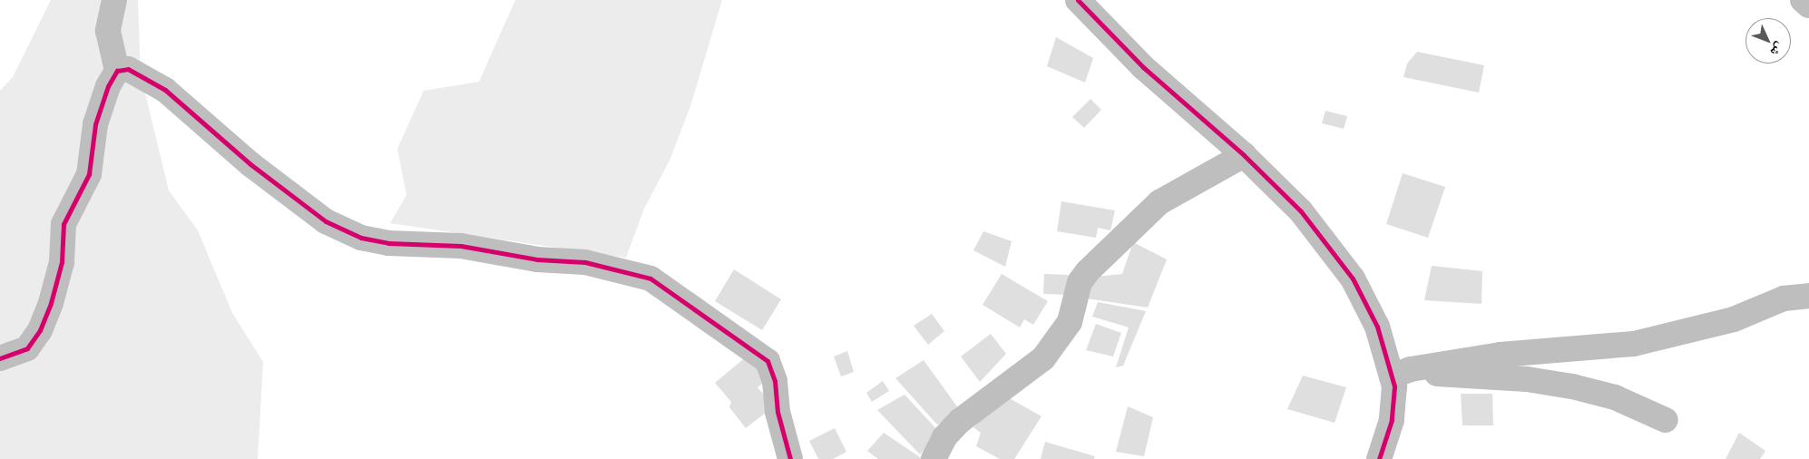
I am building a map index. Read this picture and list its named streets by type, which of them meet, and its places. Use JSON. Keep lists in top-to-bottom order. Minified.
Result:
{"north":"bottom right"}
